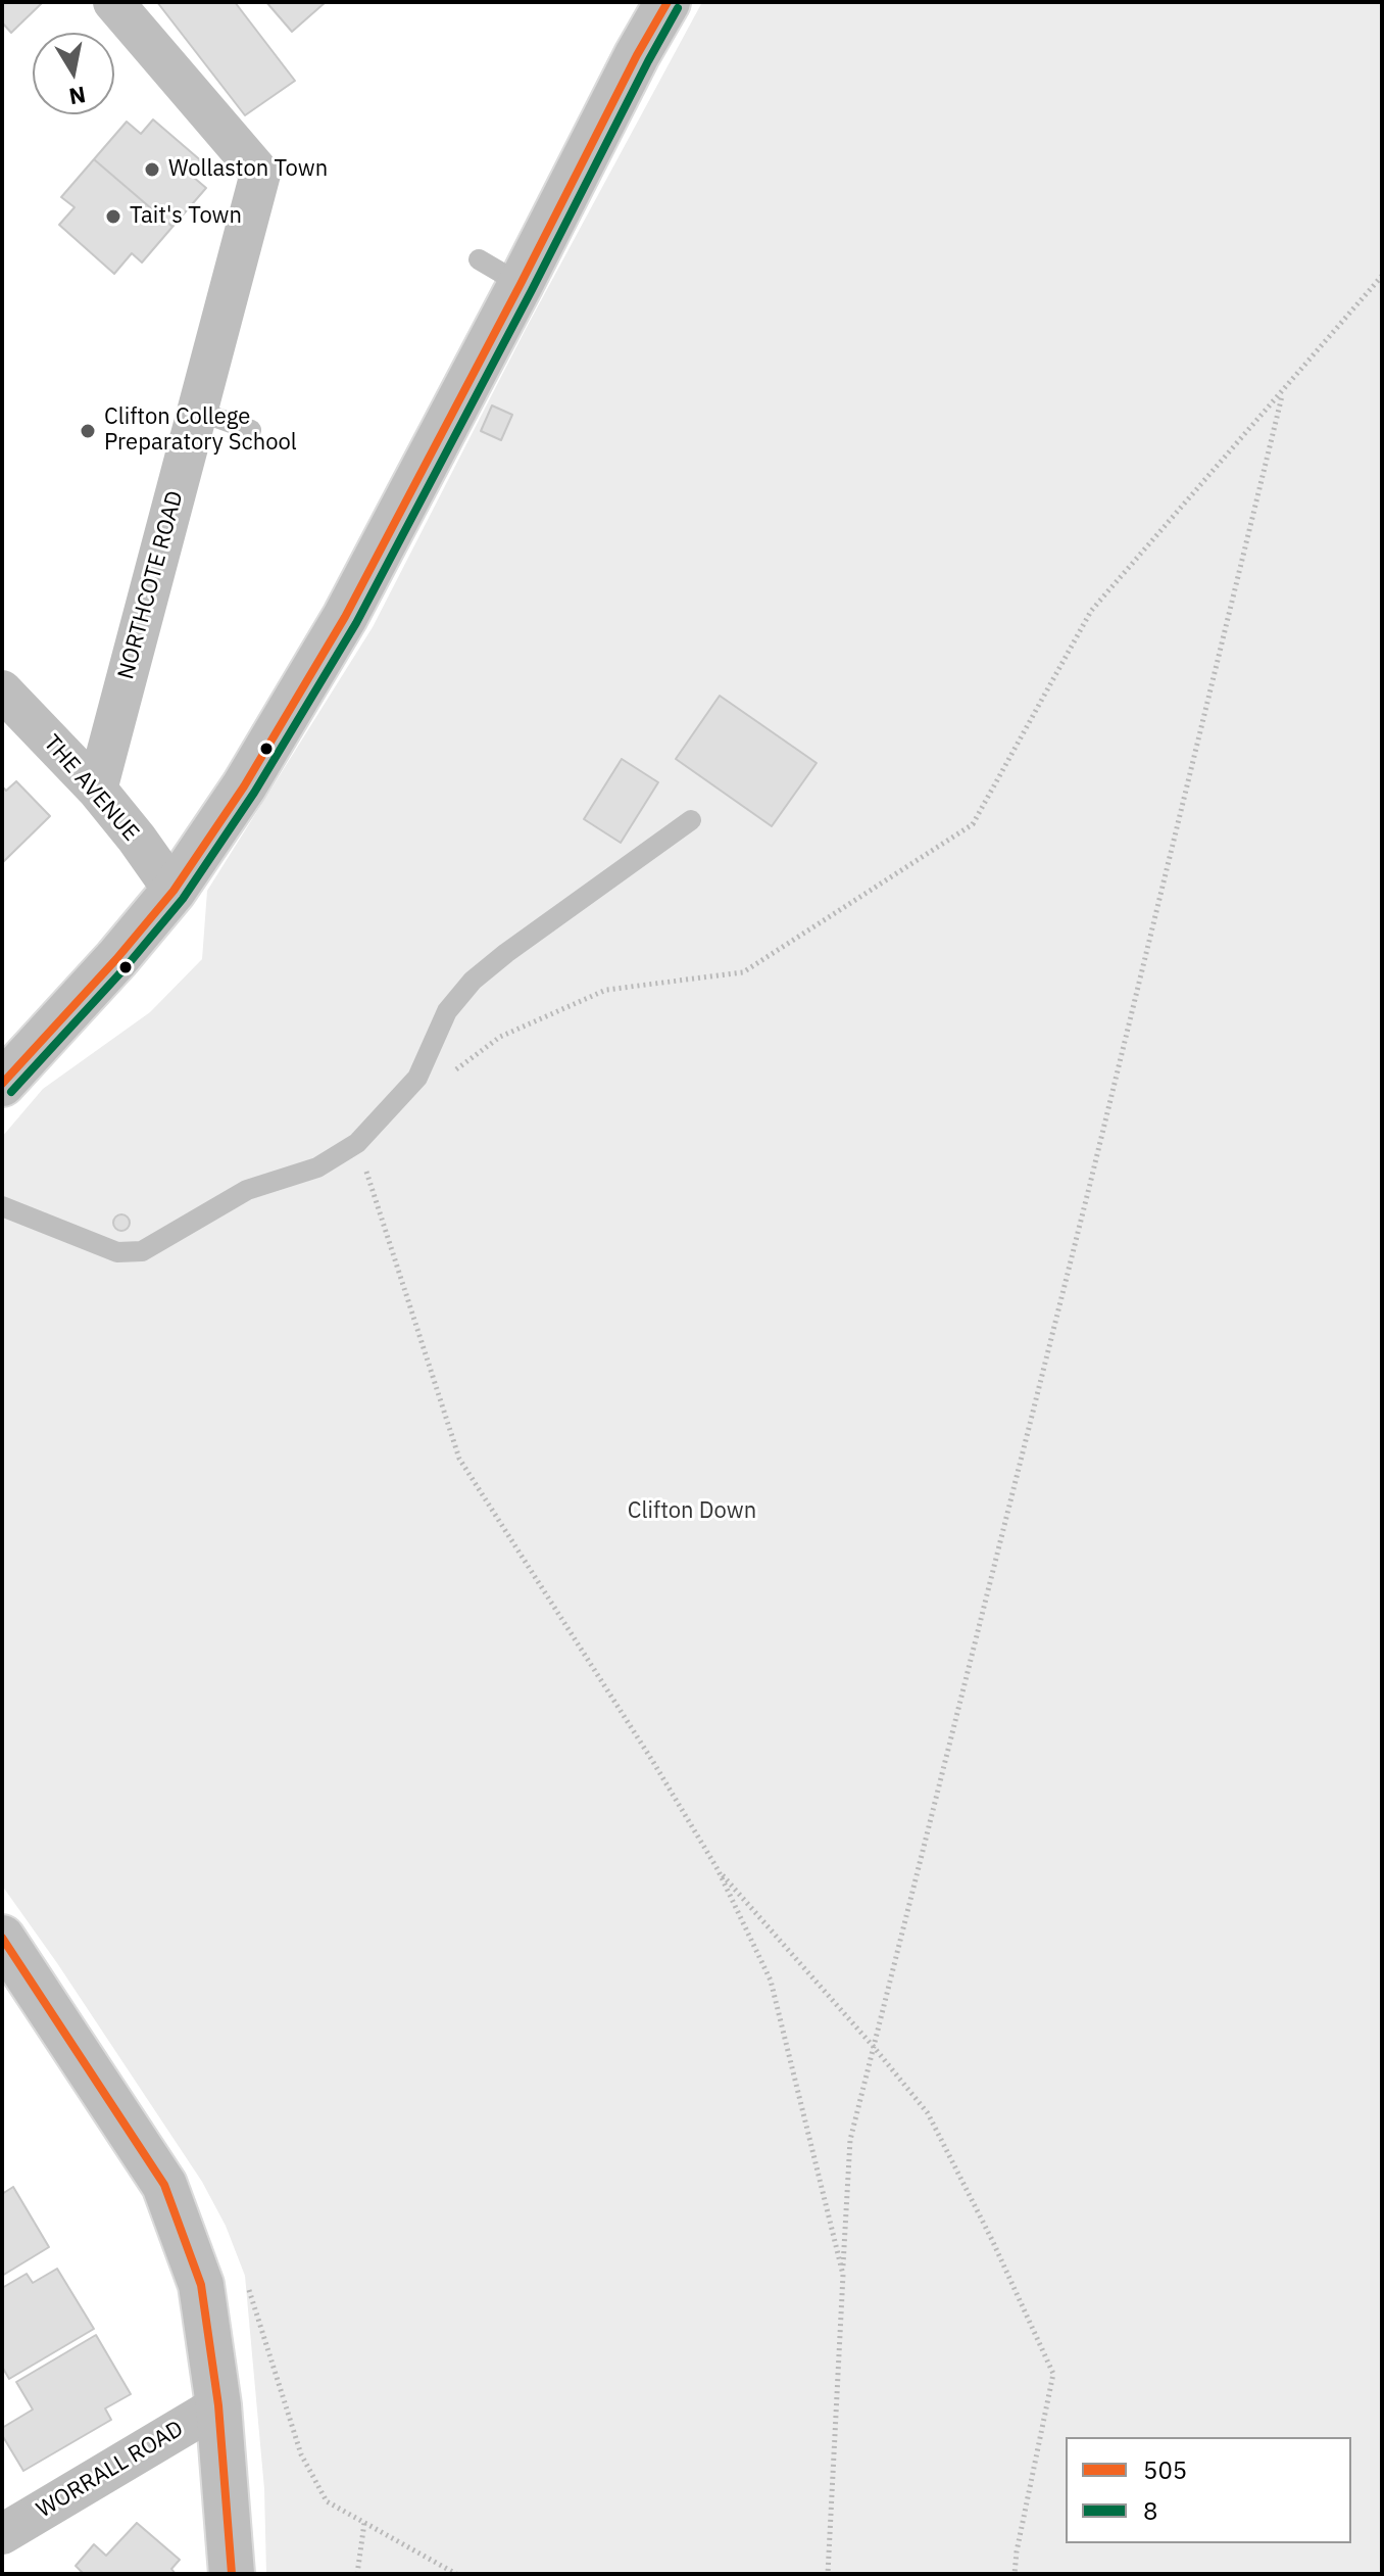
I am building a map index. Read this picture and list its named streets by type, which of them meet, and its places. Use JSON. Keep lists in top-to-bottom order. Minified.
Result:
{"streets":{"street":["NORTHCOTE ROAD","THE AVENUE","WORRALL ROAD"]},"crossings":[["NORTHCOTE ROAD","THE AVENUE"]],"parks":["Clifton Down"],"places":["Wollaston Town","Tait's Town","Clifton College Preparatory School"],"lines":["transit line 505","transit line 8"],"legend":["505","8"],"north":"bottom"}
